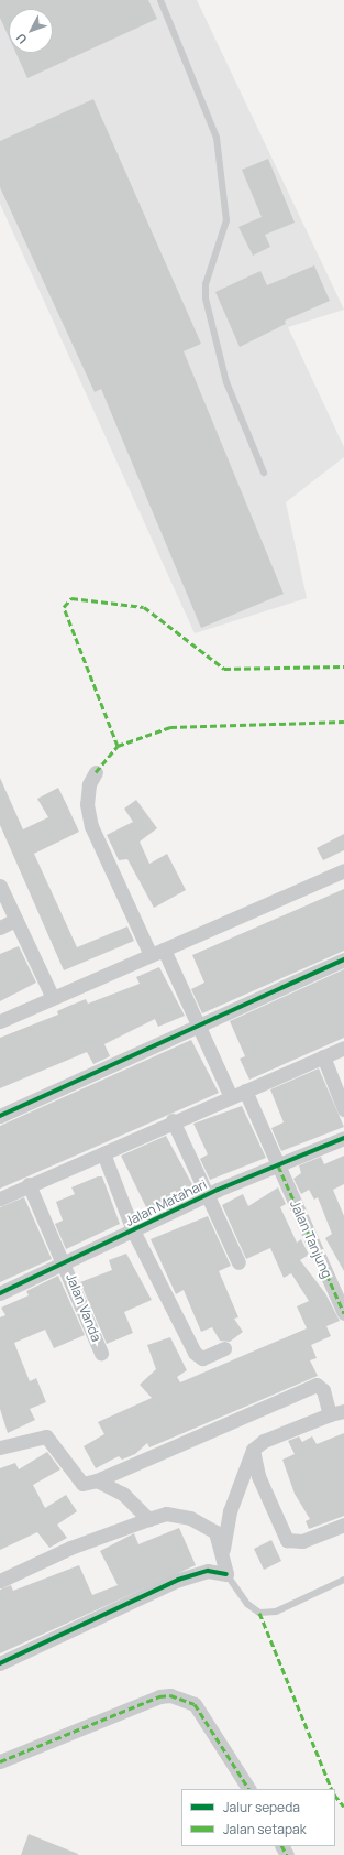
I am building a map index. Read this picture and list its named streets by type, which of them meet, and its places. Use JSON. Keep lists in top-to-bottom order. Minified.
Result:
{"streets":{"street":["Jalan Matahari","Jalan Tanjung","Jalan Vanda"]},"crossings":[["Jalan Matahari","Jalan Tanjung"],["Jalan Matahari","Jalan Vanda"]],"legend":["Jalur sepeda","Jalan setapak"],"north":"bottom left"}
